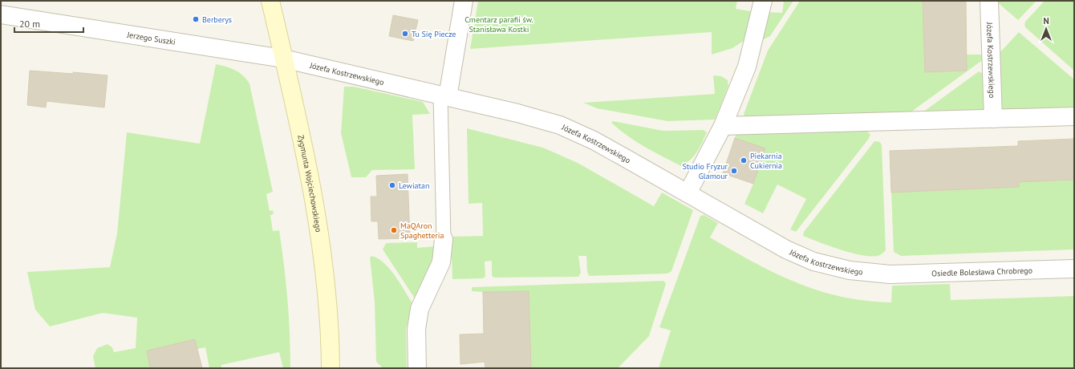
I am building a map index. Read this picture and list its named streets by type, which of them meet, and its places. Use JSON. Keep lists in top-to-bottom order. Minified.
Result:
{"streets":{"street":["Jerzego Suszki","Józefa Kostrzewskiego","Zygmunta Wojciechowskiego","Osiedle Bolesława Chrobrego"]},"crossings":[["Jerzego Suszki","Józefa Kostrzewskiego"],["Jerzego Suszki","Zygmunta Wojciechowskiego"],["Józefa Kostrzewskiego","Zygmunta Wojciechowskiego"],["Józefa Kostrzewskiego","Osiedle Bolesława Chrobrego"]],"parks":["Cmentarz parafii św. Stanisława Kostki"],"places":["Berberys","Tu Się Piecze","Piekarnia Cukiernia","Studio Fryzur Glamour","Lewiatan","MaQAron Spaghetteria"],"scale_bar":"20 m","north":"top"}
